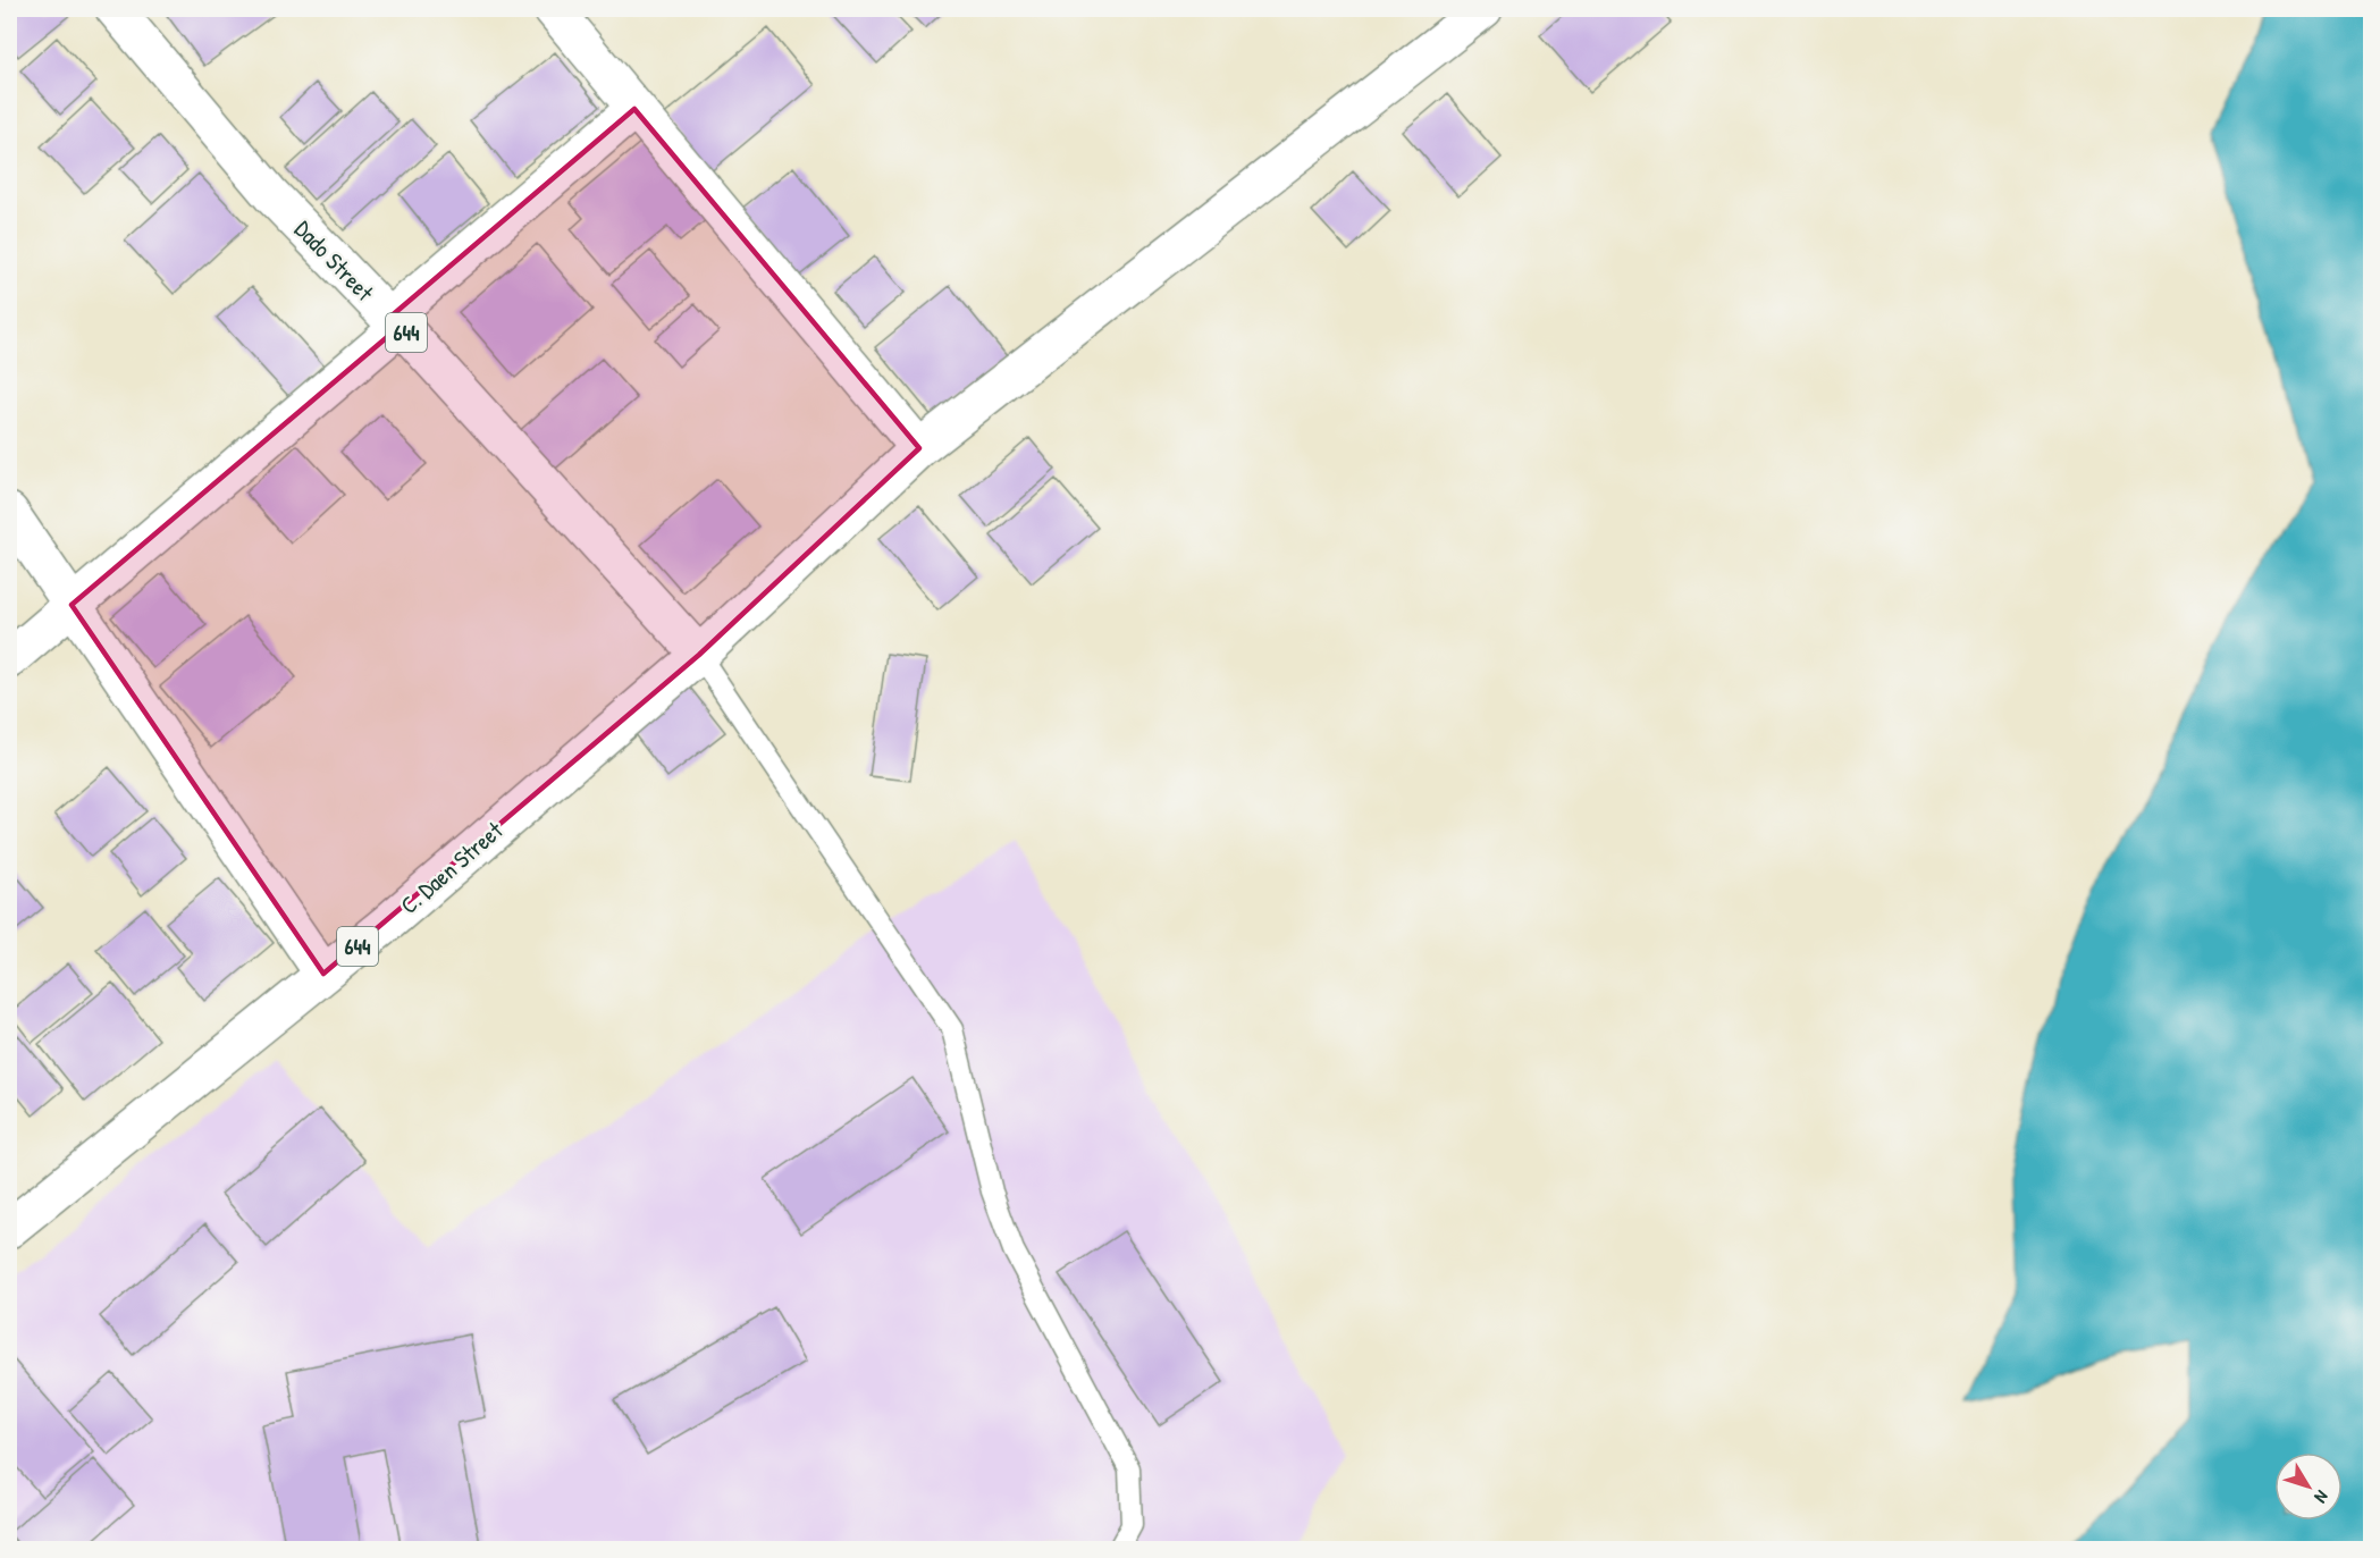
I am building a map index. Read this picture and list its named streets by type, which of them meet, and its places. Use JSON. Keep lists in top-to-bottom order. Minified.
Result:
{"streets":{"street":["Dado Street","644","C. Daen Street"]},"crossings":[["Dado Street","C. Daen Street"]],"north":"bottom right"}
